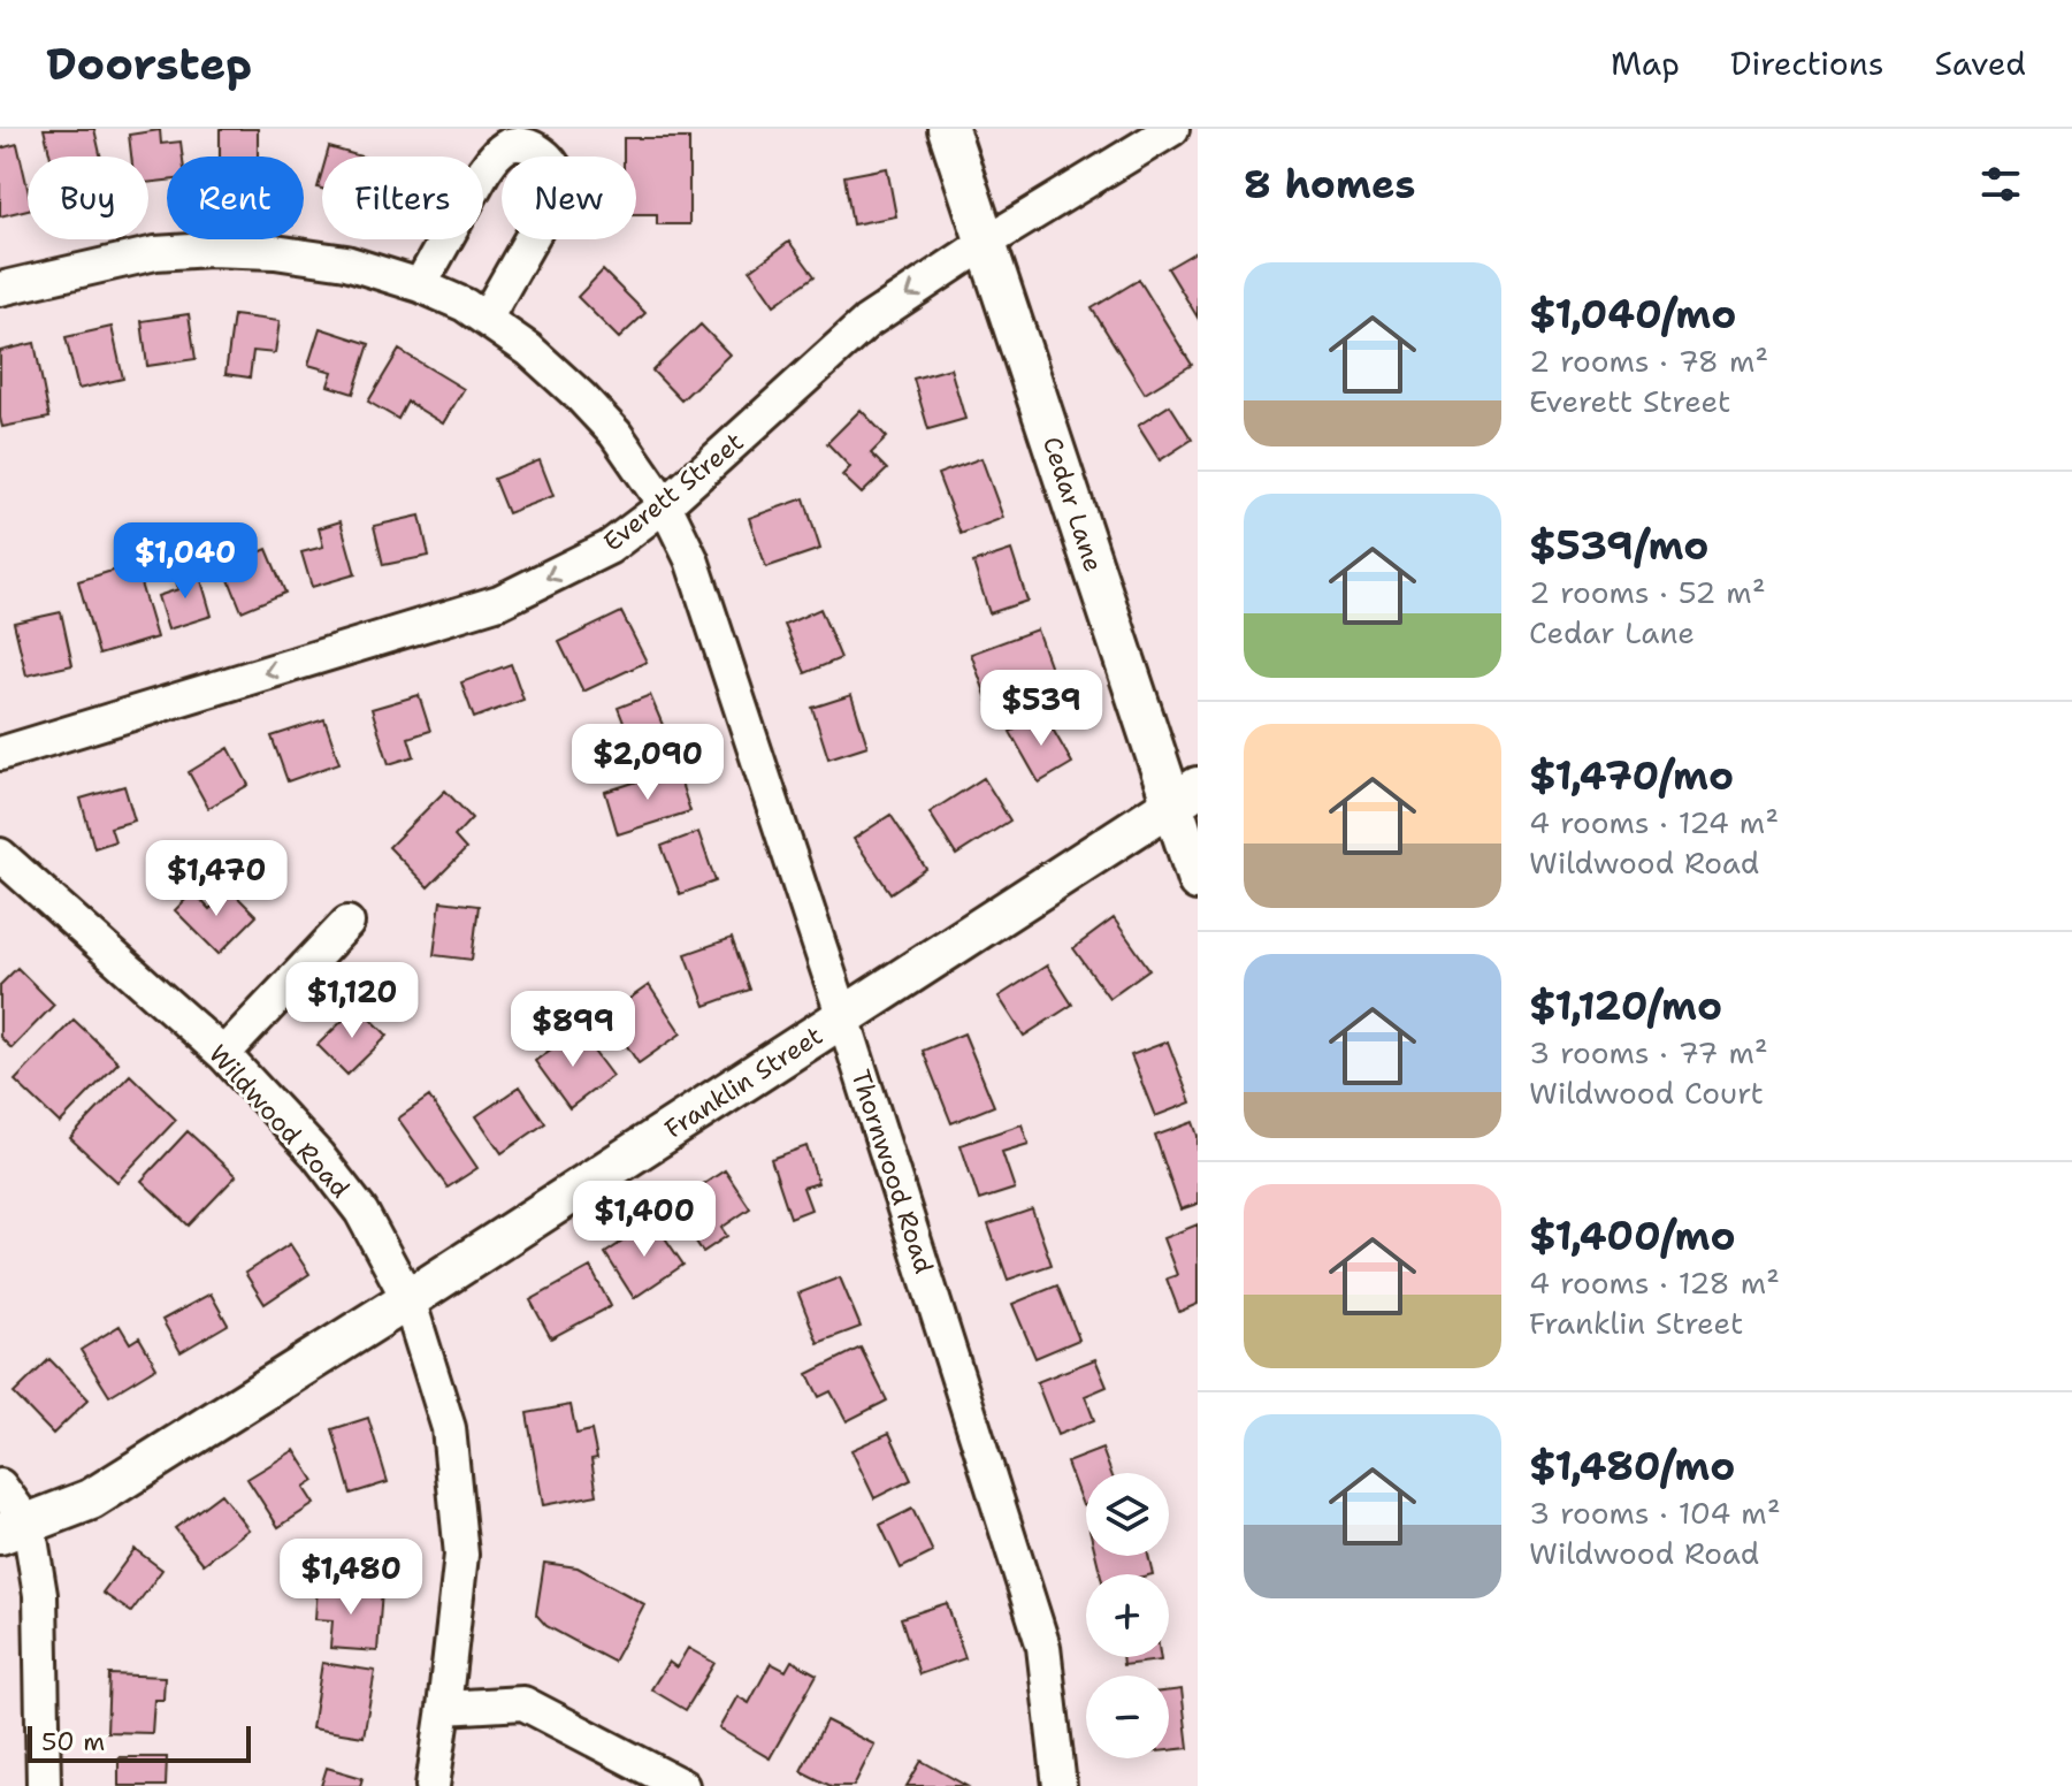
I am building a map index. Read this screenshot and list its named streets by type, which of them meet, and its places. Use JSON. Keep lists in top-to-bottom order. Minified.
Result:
{"streets":{"street":["Everett Street","Cedar Lane","Franklin Street","Wildwood Road","Thornwood Road"]},"crossings":[["Everett Street","Cedar Lane"],["Everett Street","Thornwood Road"],["Cedar Lane","Franklin Street"],["Franklin Street","Wildwood Road"],["Franklin Street","Thornwood Road"]],"one_way":["Everett Street"],"scale_bar":"50 m","page":{"header":"Doorstep","nav":["Map","Directions","Saved"],"heading":"8 homes","chip":["Buy","Rent","Filters","New"],"list":[{"name":"$1,040/mo","note":"2 rooms · 78 m² · Everett Street"},{"name":"$539/mo","note":"2 rooms · 52 m² · Cedar Lane"},{"name":"$1,470/mo","note":"4 rooms · 124 m² · Wildwood Road"},{"name":"$1,120/mo","note":"3 rooms · 77 m² · Wildwood Court"},{"name":"$1,400/mo","note":"4 rooms · 128 m² · Franklin Street"},{"name":"$1,480/mo","note":"3 rooms · 104 m² · Wildwood Road"}],"price":["$1,040","$539","$2,090","$1,470","$1,120","$899","$1,400","$1,480"],"map_buttons":["+","−"],"scale":"50 m"}}
